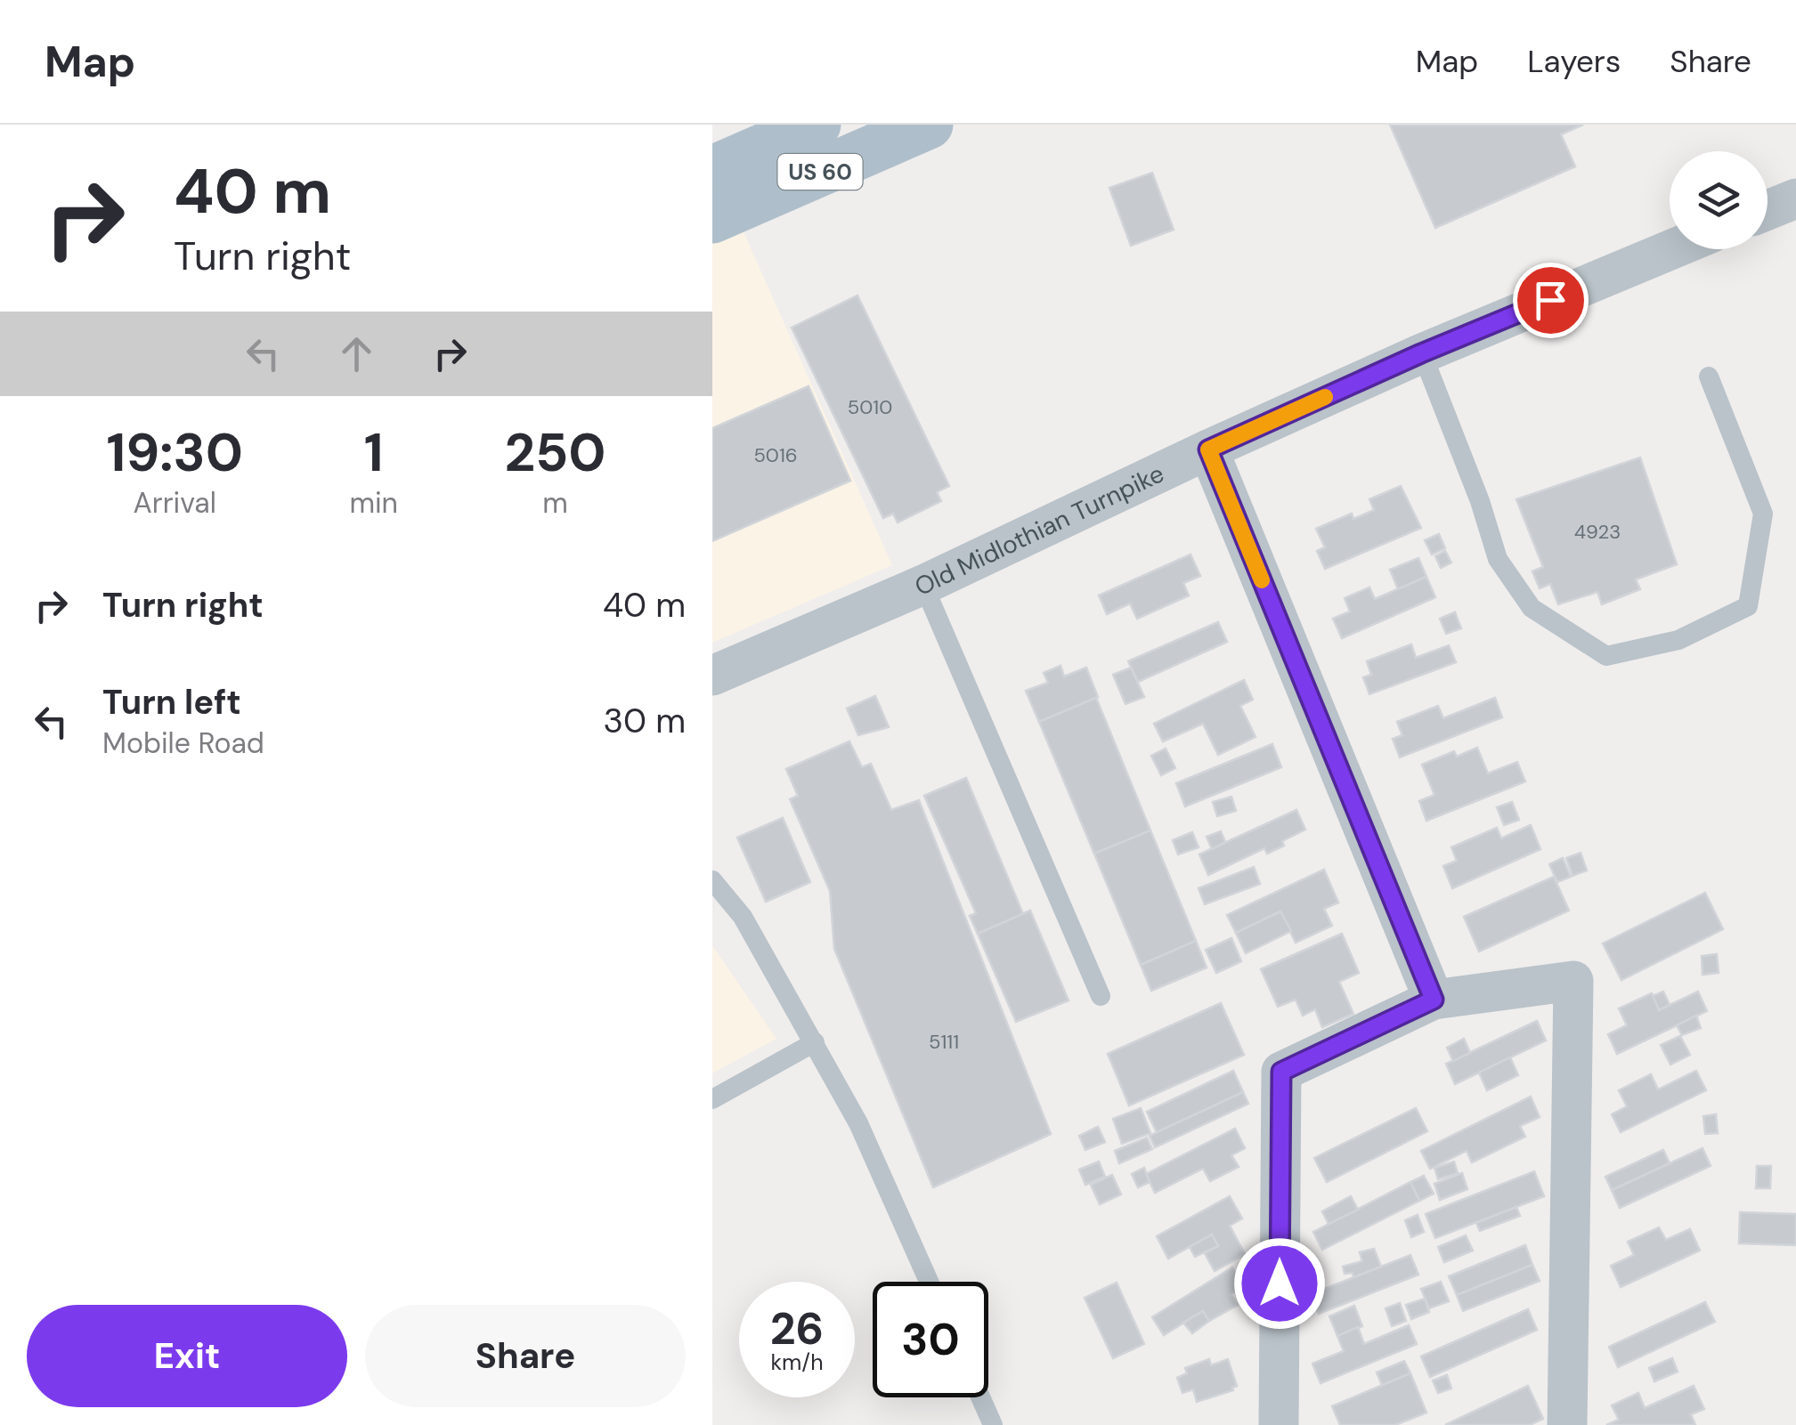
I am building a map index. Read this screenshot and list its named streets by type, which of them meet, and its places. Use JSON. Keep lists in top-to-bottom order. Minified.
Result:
{"streets":{"main road":["US 60"],"street":["Old Midlothian Turnpike"]},"house_numbers":["5010","5016","4923","5111"],"page":{"header":"Map","nav":["Map","Layers","Share"],"turn":["40 m","Turn right"],"eta":["19:30","Arrival","1","min","250","m"],"list":[{"name":"Turn right","value":"40 m"},{"name":"Turn left","note":"Mobile Road","value":"30 m"}],"speed":"26 km/h","limit":"30","buttons":["Exit","Share"]}}
